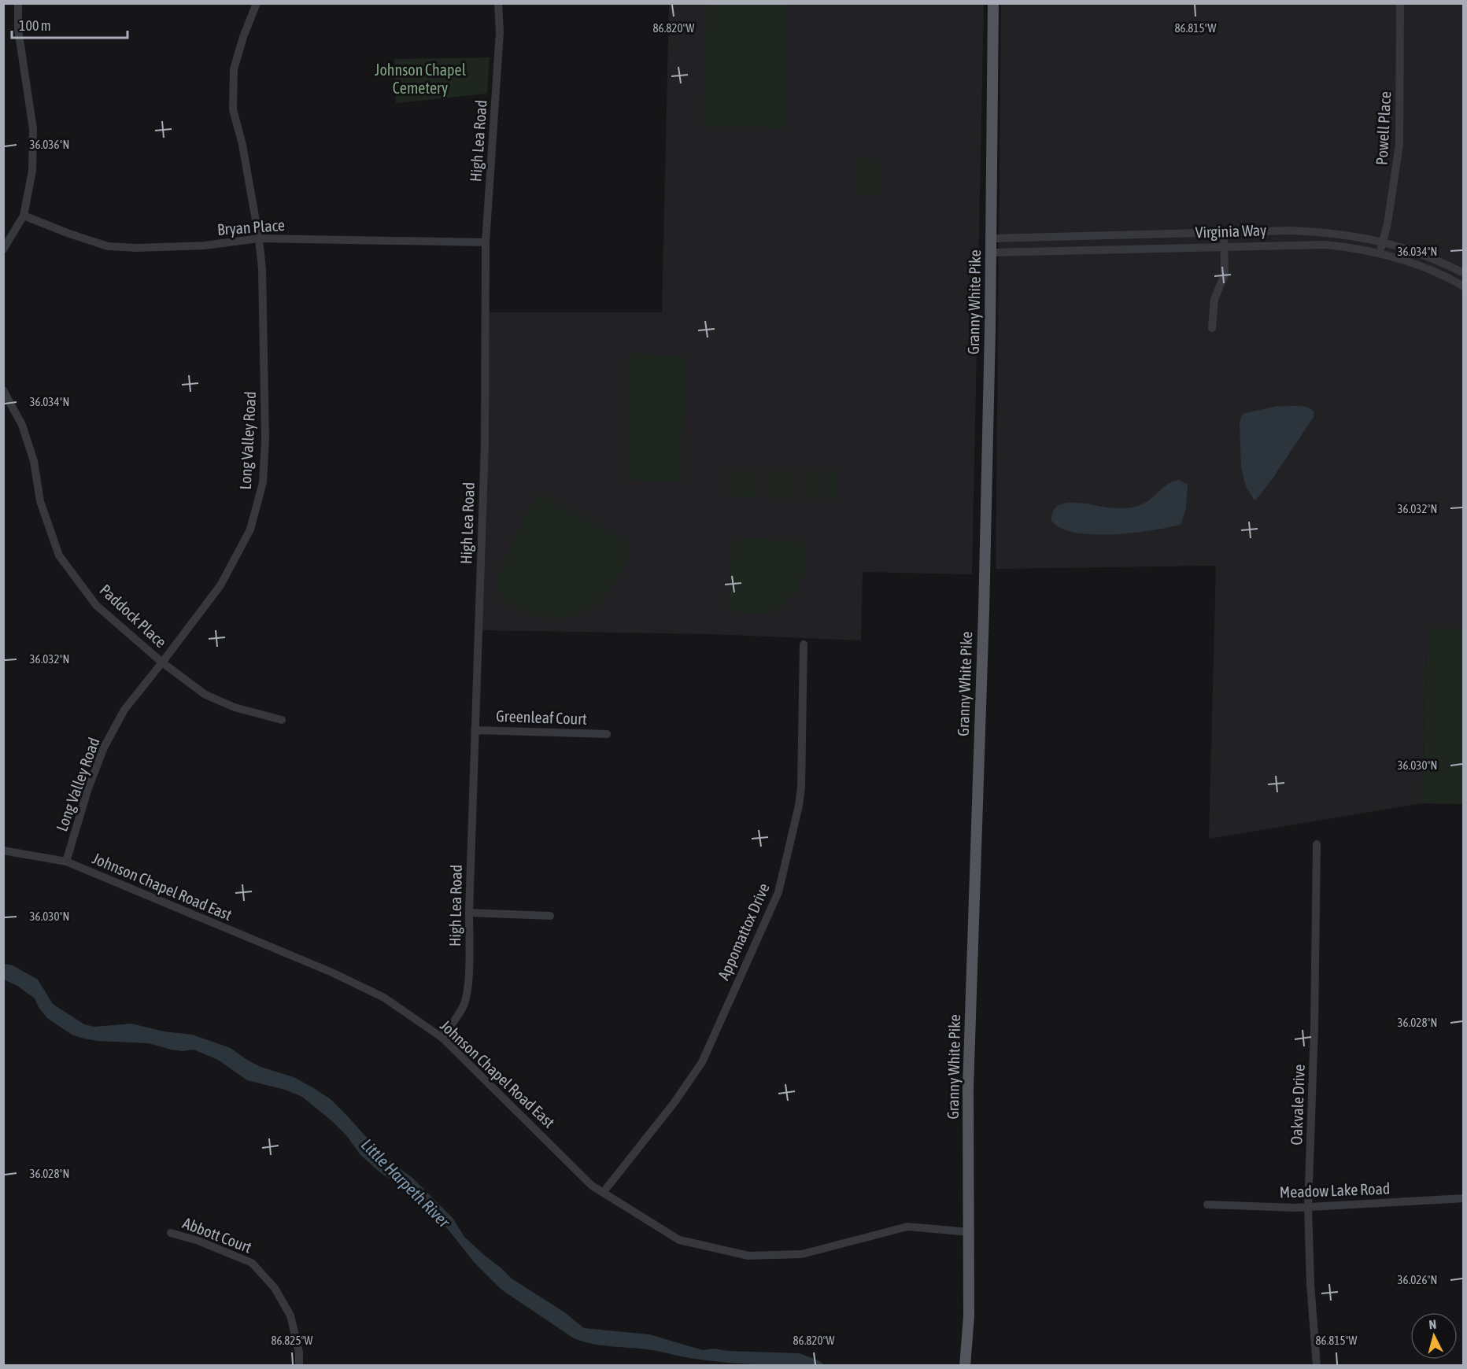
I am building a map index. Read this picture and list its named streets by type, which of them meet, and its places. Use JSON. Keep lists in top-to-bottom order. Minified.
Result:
{"streets":{"main road":["Granny White Pike"],"street":["Powell Place","High Lea Road","Bryan Place","Virginia Way","Long Valley Road","Paddock Place","Greenleaf Court","Johnson Chapel Road East","Appomattox Drive","Oakvale Drive","Meadow Lake Road","Abbott Court"]},"crossings":[["Powell Place","Virginia Way"],["High Lea Road","Bryan Place"],["High Lea Road","Greenleaf Court"],["High Lea Road","Johnson Chapel Road East"],["Bryan Place","Long Valley Road"],["Virginia Way","Granny White Pike"],["Granny White Pike","Johnson Chapel Road East"],["Long Valley Road","Paddock Place"],["Long Valley Road","Johnson Chapel Road East"],["Johnson Chapel Road East","Appomattox Drive"],["Oakvale Drive","Meadow Lake Road"]],"water":["Little Harpeth River"],"parks":["Johnson Chapel Cemetery"],"scale_bar":"100 m","north":"top","coordinates":["86.820°W","86.815°W","36.036°N","36.034°N","36.032°N","36.030°N","36.028°N","36.026°N","86.825°W"]}
